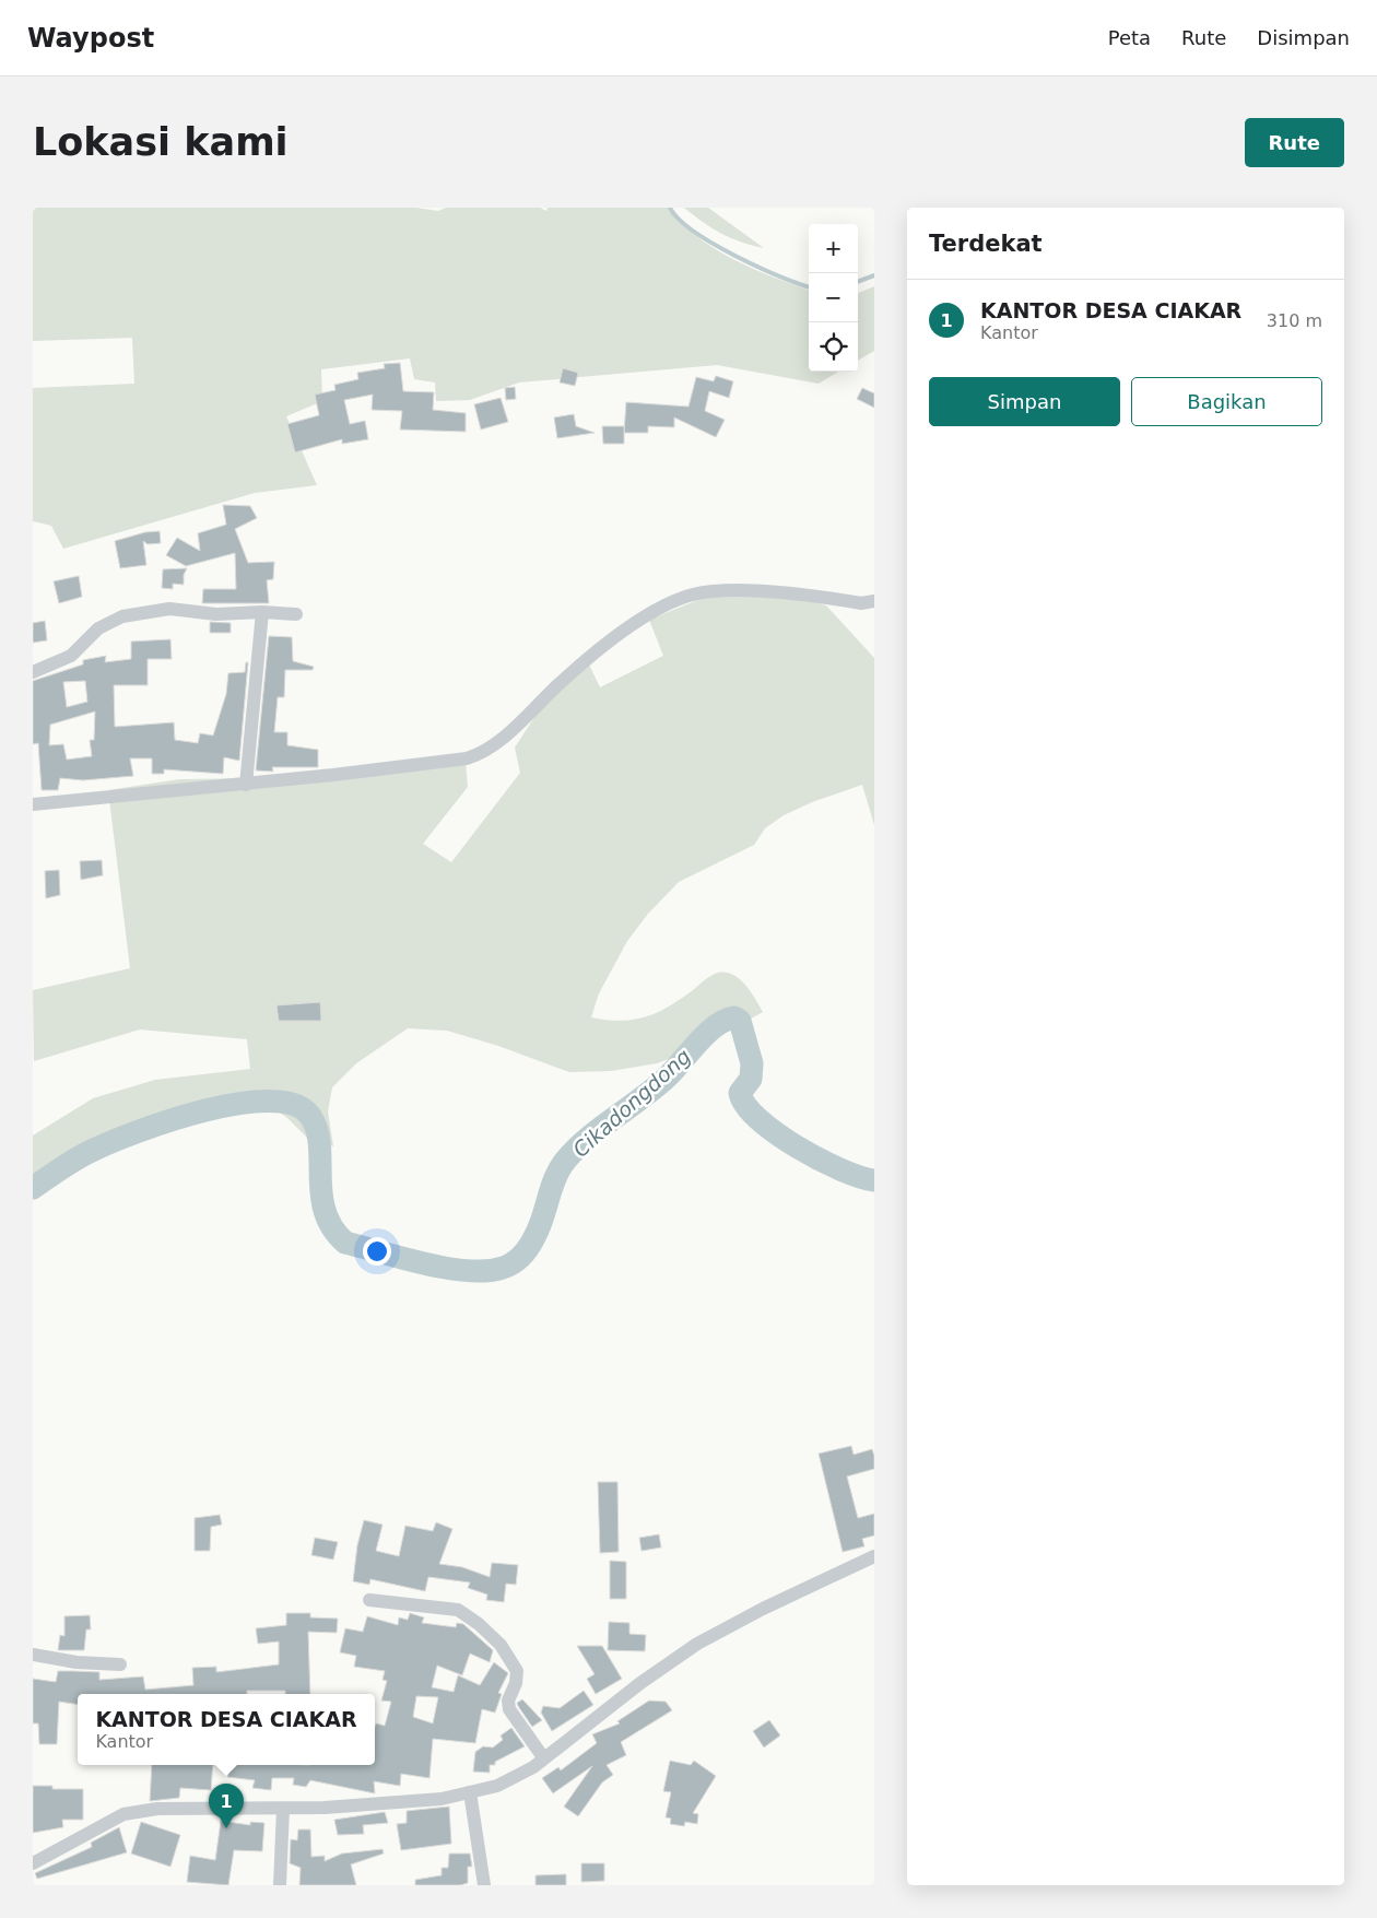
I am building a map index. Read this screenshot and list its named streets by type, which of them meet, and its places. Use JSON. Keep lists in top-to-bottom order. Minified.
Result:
{"water":["Cikadongdong"],"page":{"header":"Waypost","nav":["Peta","Rute","Disimpan"],"buttons":["Rute",["Simpan","Bagikan"]],"title":"Lokasi kami","heading":"Terdekat","map_buttons":["+","−"],"list":[{"mark":"1","name":"KANTOR DESA CIAKAR","note":"Kantor","value":"310 m"}],"popup":["KANTOR DESA CIAKAR","Kantor"],"pins":"1"}}
